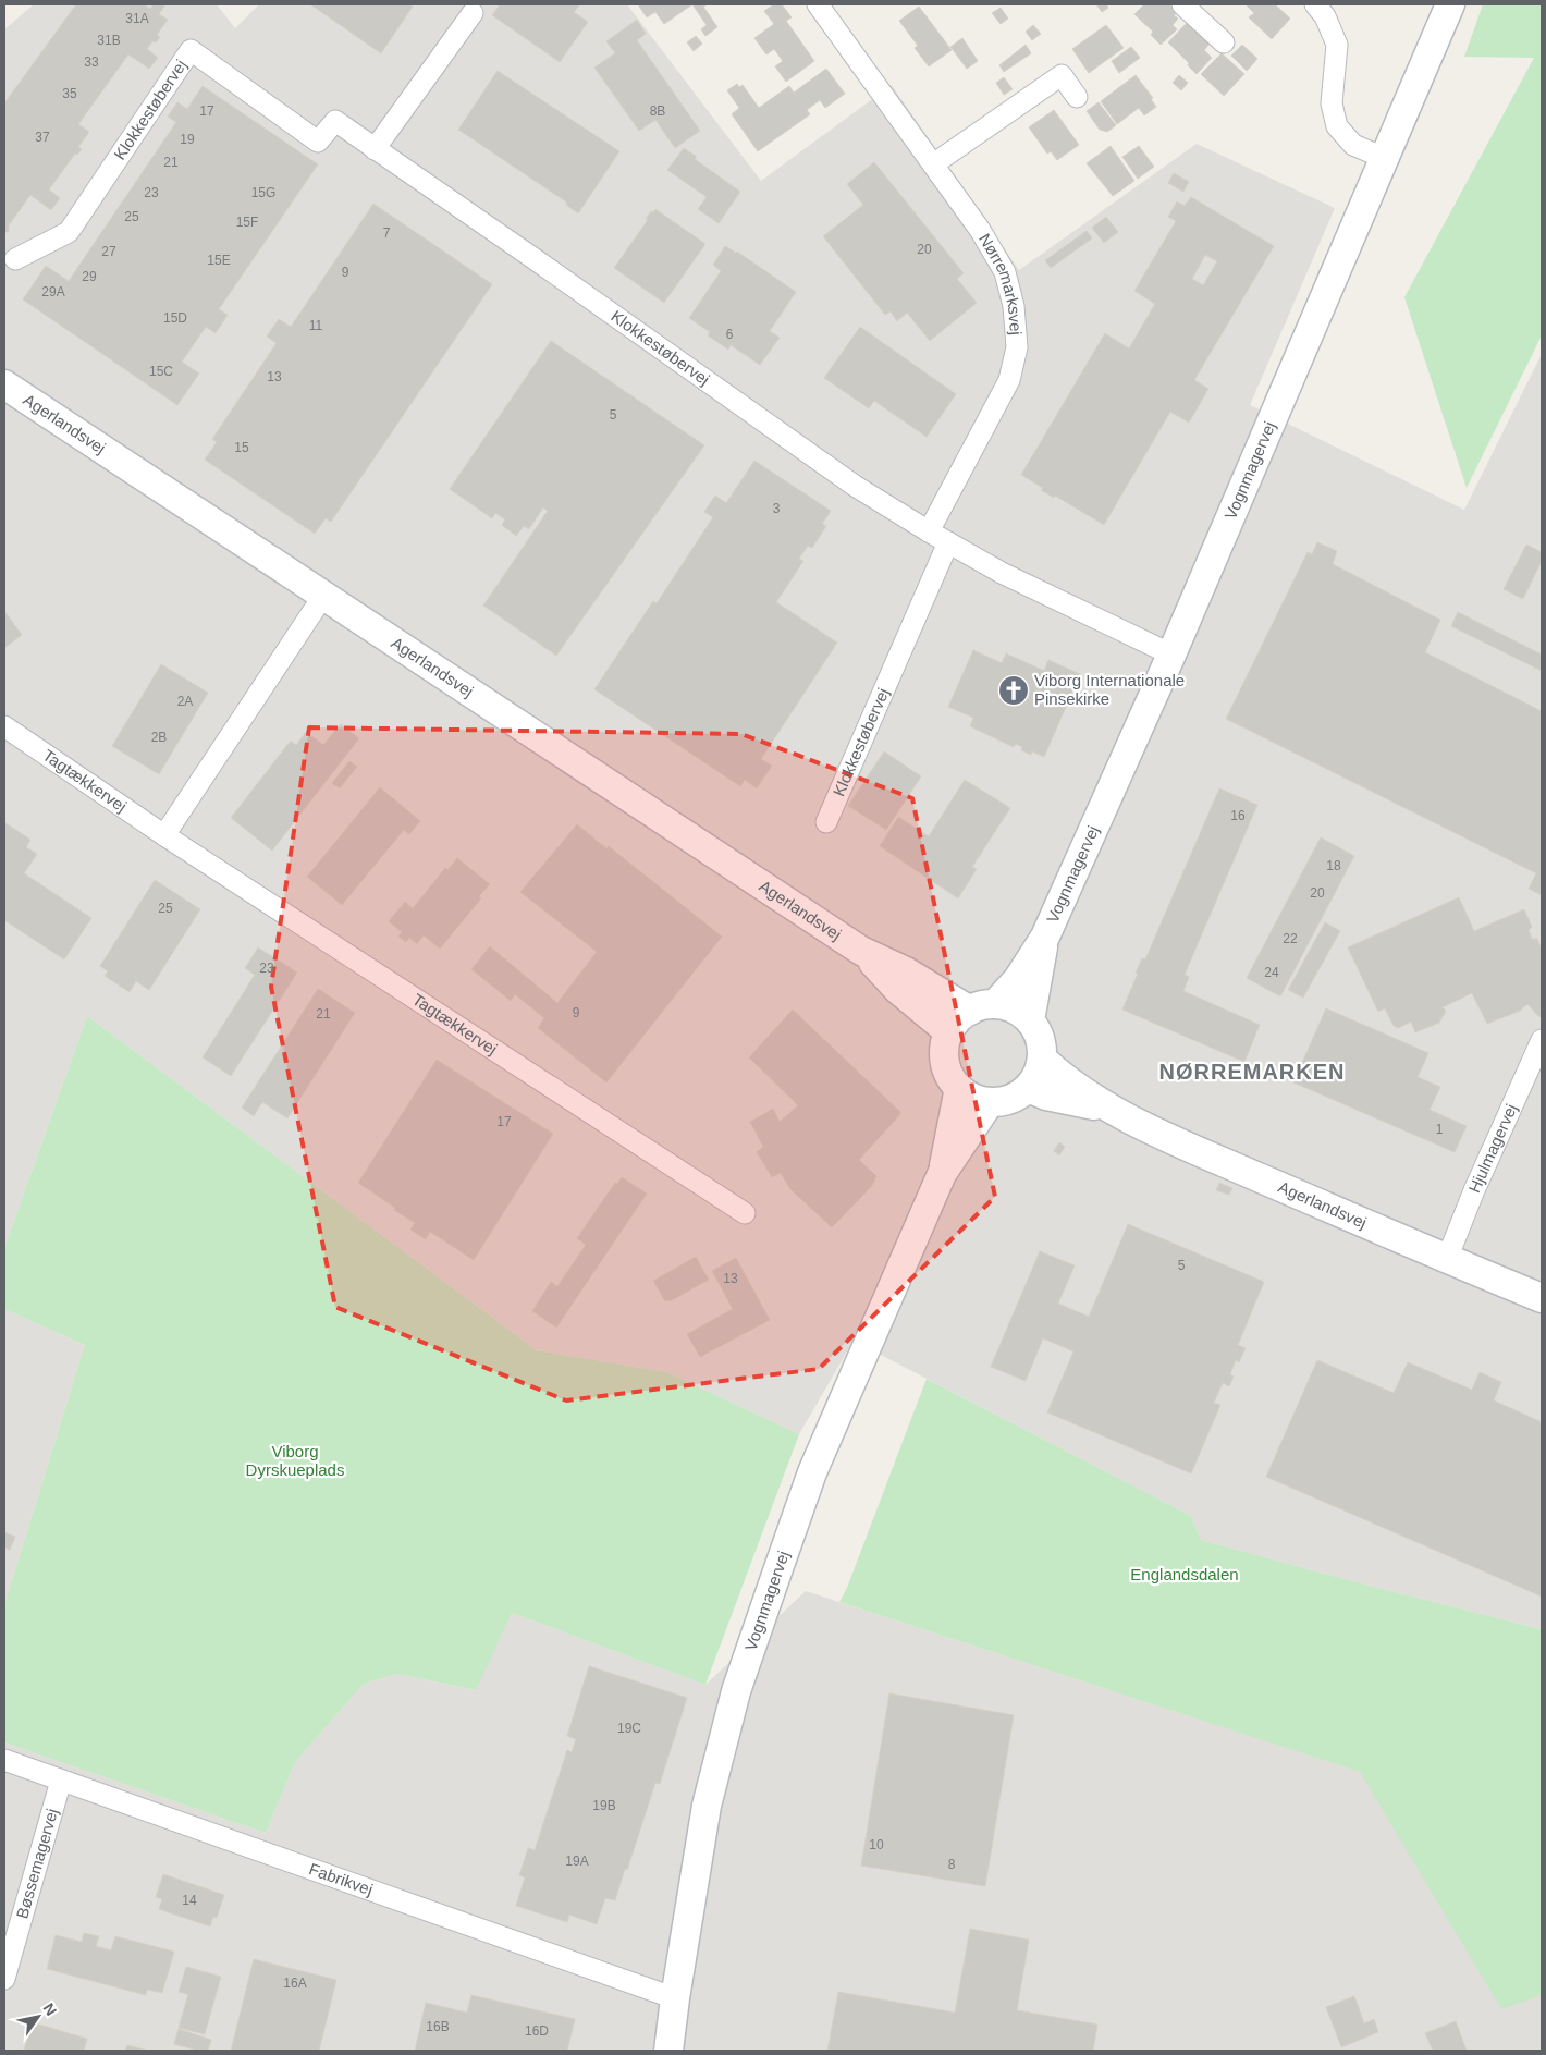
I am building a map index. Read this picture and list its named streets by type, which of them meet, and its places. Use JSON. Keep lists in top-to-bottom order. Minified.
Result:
{"streets":{"street":["Klokkestøbervej","Nørremarksvej","Agerlandsvej","Vognmagervej","Tagtækkervej","Hjulmagervej","Bøssemagervej","Fabrikvej"]},"crossings":[["Klokkestøbervej","Nørremarksvej"],["Klokkestøbervej","Vognmagervej"],["Agerlandsvej","Vognmagervej"],["Agerlandsvej","Hjulmagervej"],["Vognmagervej","Fabrikvej"],["Bøssemagervej","Fabrikvej"]],"districts":["NØRREMARKEN"],"parks":["Viborg Dyrskueplads","Englandsdalen"],"places":{"church":["Viborg Internationale Pinsekirke"]},"house_numbers":["31A","31B","33","35","17","8B","37","19","21","23","15G","25","15F","7","20","27","15E","9","29","29A","15D","11","6","15C","13","5","15","3","2A","2B","16","18","20","25","22","23","24","9","21","17","1","5","13","19C","19B","10","19A","8","14","16A","16B","16D"],"north":"top right"}
